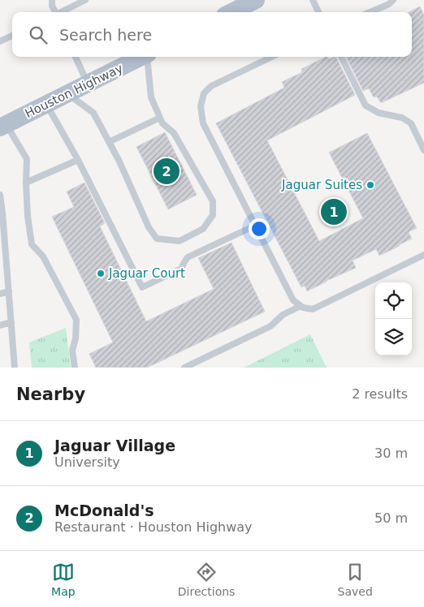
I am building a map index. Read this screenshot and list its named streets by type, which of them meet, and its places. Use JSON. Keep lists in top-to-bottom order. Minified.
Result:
{"streets":{"main road":["Houston Highway"]},"places":["Jaguar Suites","Jaguar Court"],"page":{"search":"Search here","pins":["2","1"],"heading":["Nearby","2 results"],"list":[{"mark":"1","name":"Jaguar Village","note":"University","value":"30 m"},{"mark":"2","name":"McDonald's","note":"Restaurant · Houston Highway","value":"50 m"}],"nav":["Map","Directions","Saved"]}}
